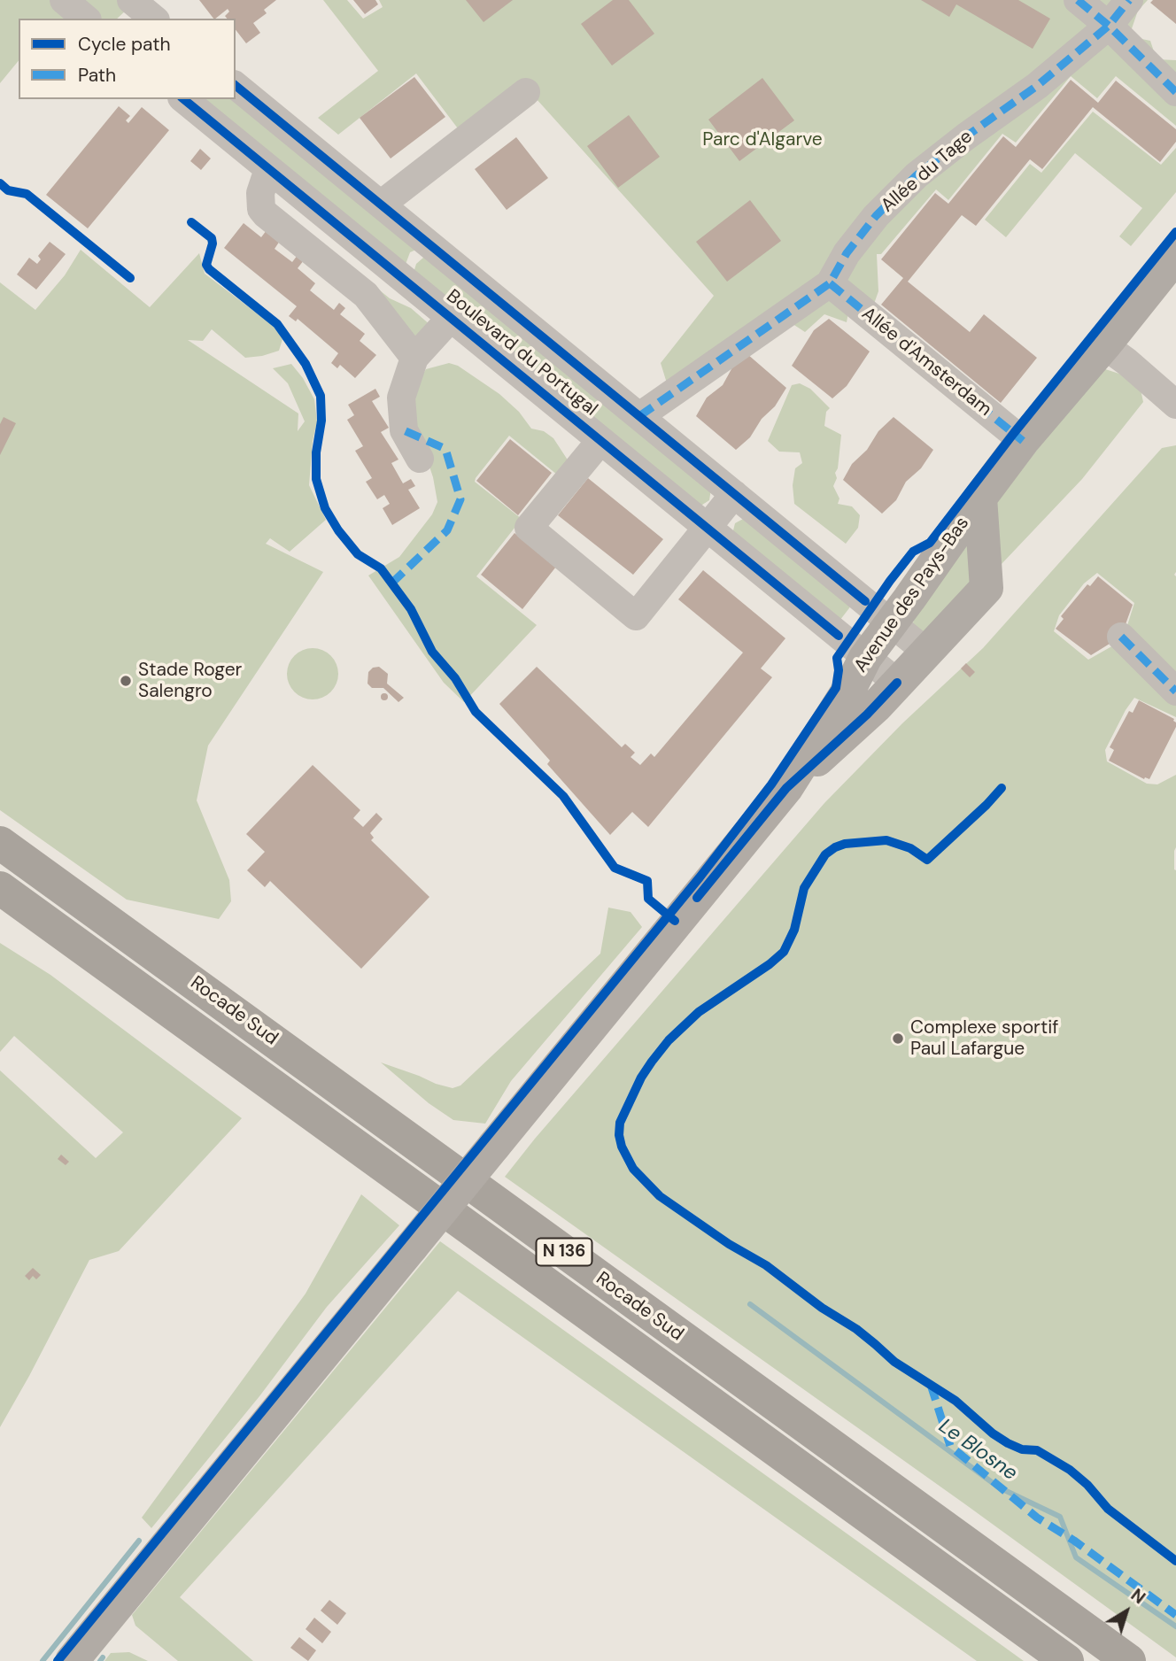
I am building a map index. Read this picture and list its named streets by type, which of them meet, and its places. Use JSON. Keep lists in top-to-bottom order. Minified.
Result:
{"streets":{"highway":["Rocade Sud","N 136"],"main road":["Avenue des Pays-Bas"],"street":["Allée du Tage","Boulevard du Portugal","Allée d'Amsterdam"]},"crossings":[["Allée du Tage","Boulevard du Portugal"],["Allée du Tage","Allée d'Amsterdam"],["Boulevard du Portugal","Avenue des Pays-Bas"],["Allée d'Amsterdam","Avenue des Pays-Bas"]],"water":["Le Blosne"],"parks":["Parc d'Algarve"],"places":["Stade Roger Salengro","Complexe sportif Paul Lafargue"],"legend":["Cycle path","Path"],"north":"top right"}
